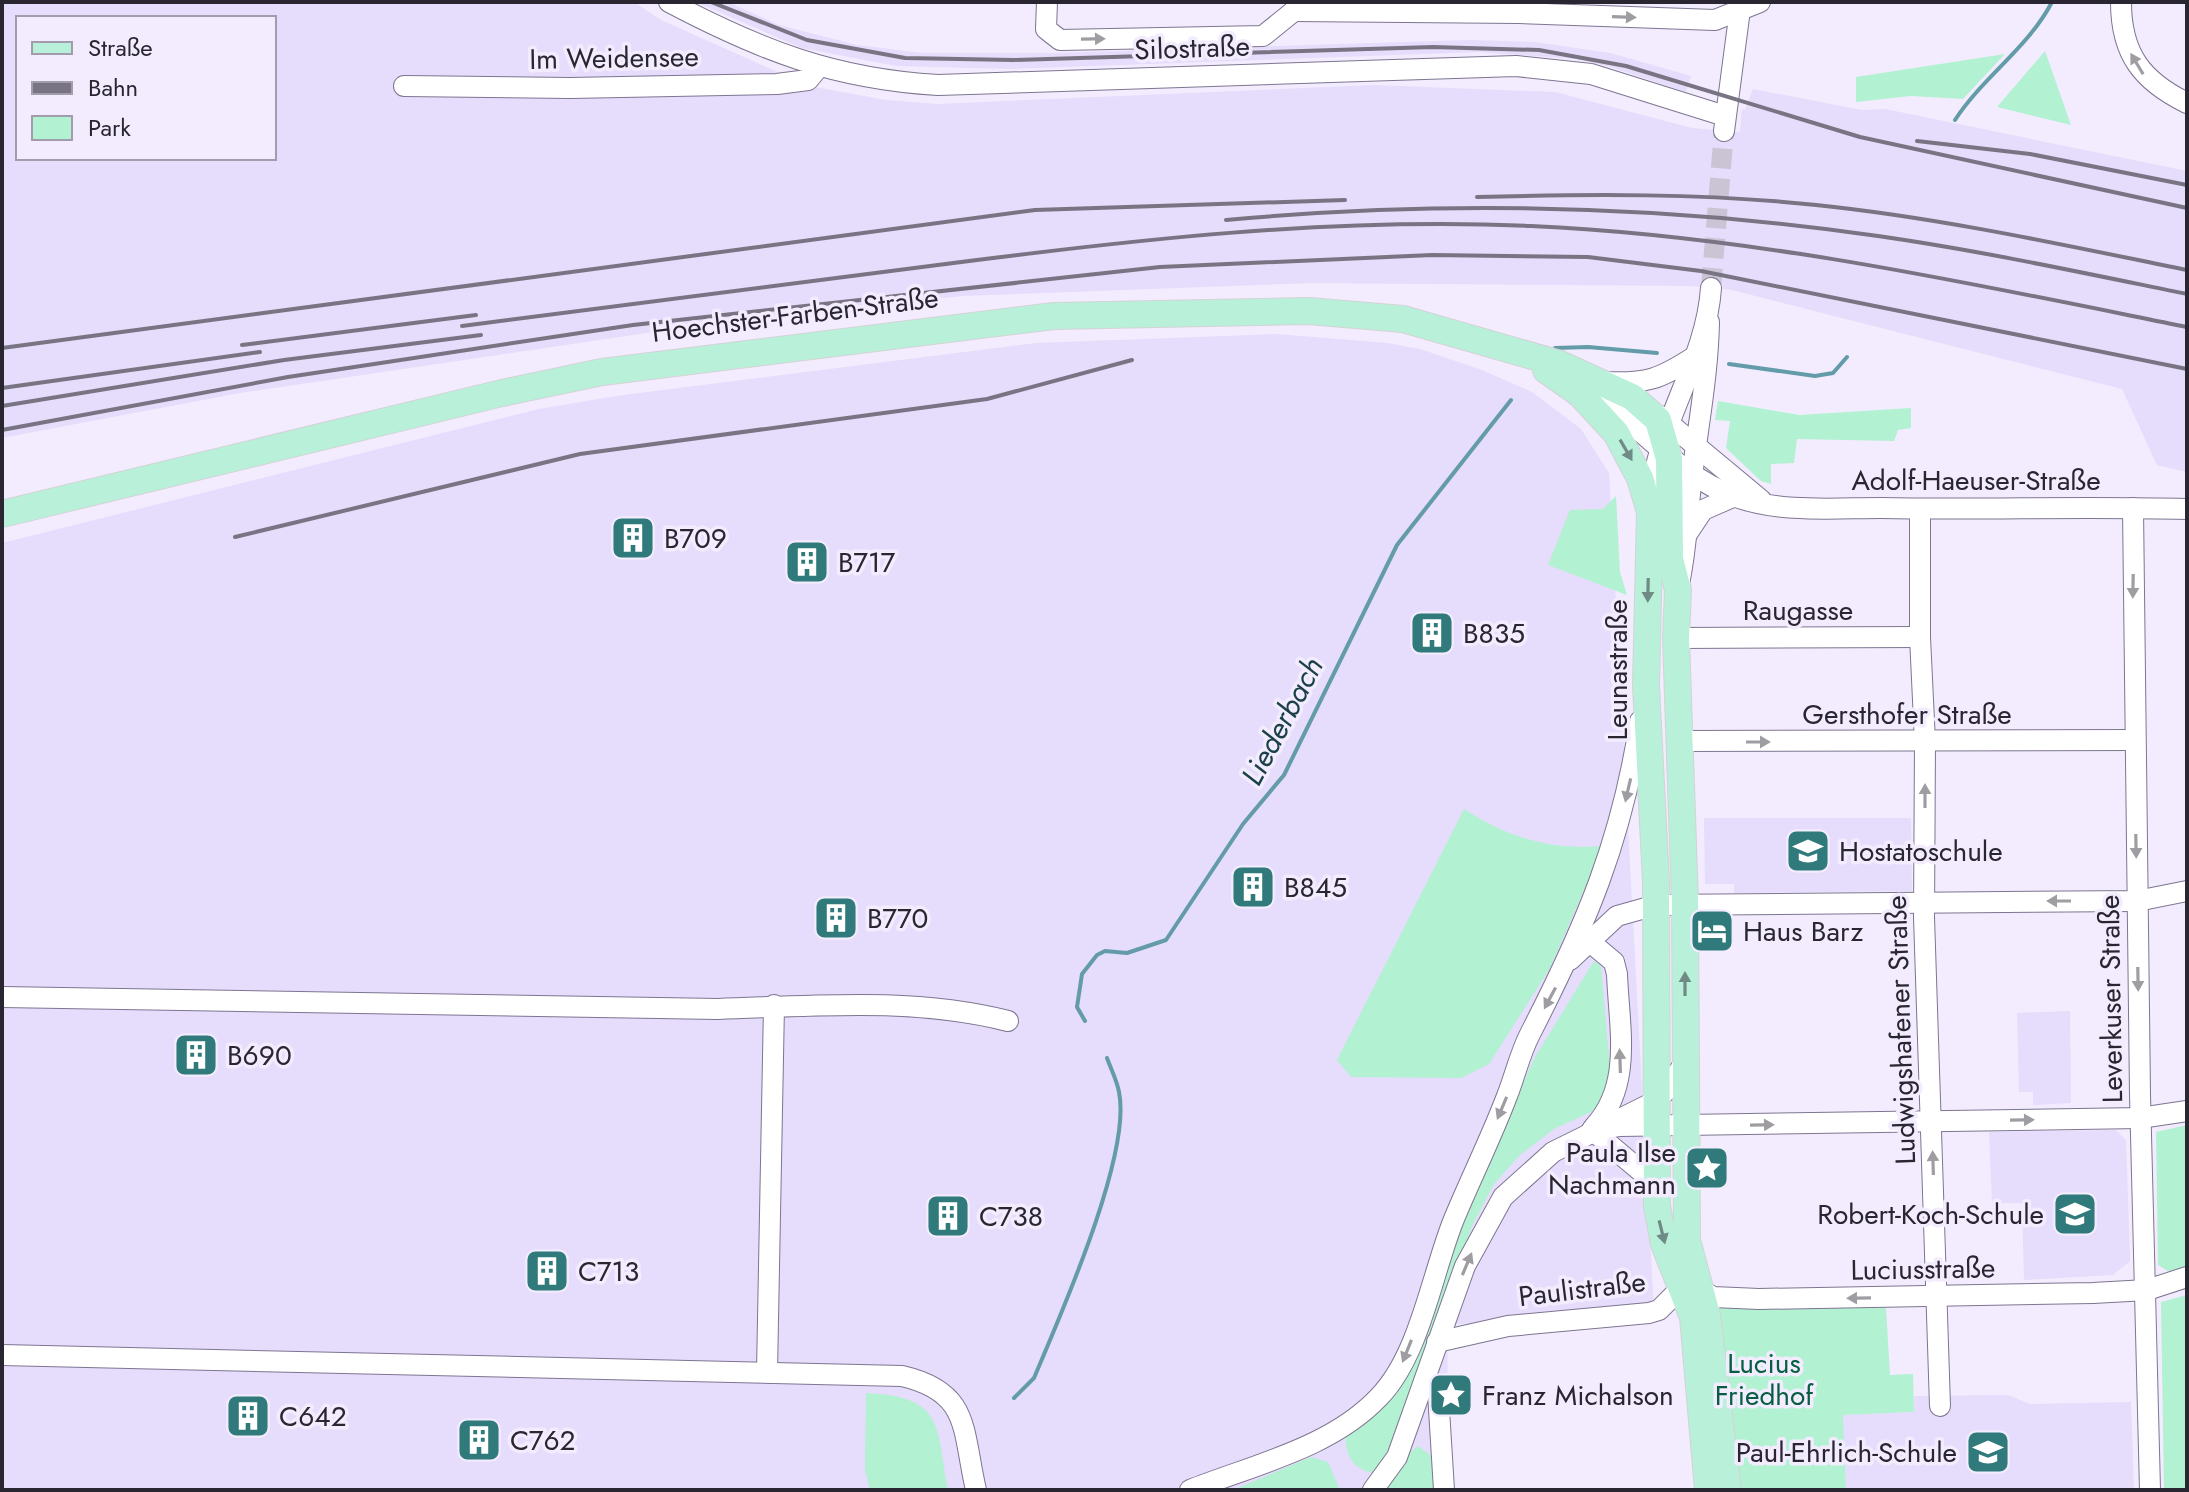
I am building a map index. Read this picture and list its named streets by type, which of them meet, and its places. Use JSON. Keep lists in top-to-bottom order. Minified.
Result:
{"streets":{"main road":["Hoechster-Farben-Straße","Leunastraße"],"street":["Silostraße","Im Weidensee","Adolf-Haeuser-Straße","Raugasse","Gersthofer Straße","Leverkuser Straße","Ludwigshafener Straße","Luciusstraße","Paulistraße"]},"crossings":[["Silostraße","Im Weidensee"],["Hoechster-Farben-Straße","Leunastraße"],["Adolf-Haeuser-Straße","Leunastraße"],["Adolf-Haeuser-Straße","Leverkuser Straße"],["Adolf-Haeuser-Straße","Ludwigshafener Straße"],["Raugasse","Leunastraße"],["Raugasse","Ludwigshafener Straße"],["Leunastraße","Gersthofer Straße"],["Leunastraße","Luciusstraße"],["Leunastraße","Paulistraße"],["Gersthofer Straße","Leverkuser Straße"],["Gersthofer Straße","Ludwigshafener Straße"],["Leverkuser Straße","Luciusstraße"],["Ludwigshafener Straße","Luciusstraße"],["Luciusstraße","Paulistraße"]],"one_way":["Leverkuser Straße","Ludwigshafener Straße"],"water":["Liederbach"],"parks":["Lucius Friedhof"],"places":{"building":["B709","B717","B835","B845","B770","B690","C738","C713","C642","C762"],"school or university":["Hostatoschule","Robert-Koch-Schule","Paul-Ehrlich-Schule"],"hotel":["Haus Barz"],"place":["Paula Ilse Nachmann","Franz Michalson"]},"legend":["Straße","Bahn","Park"]}
